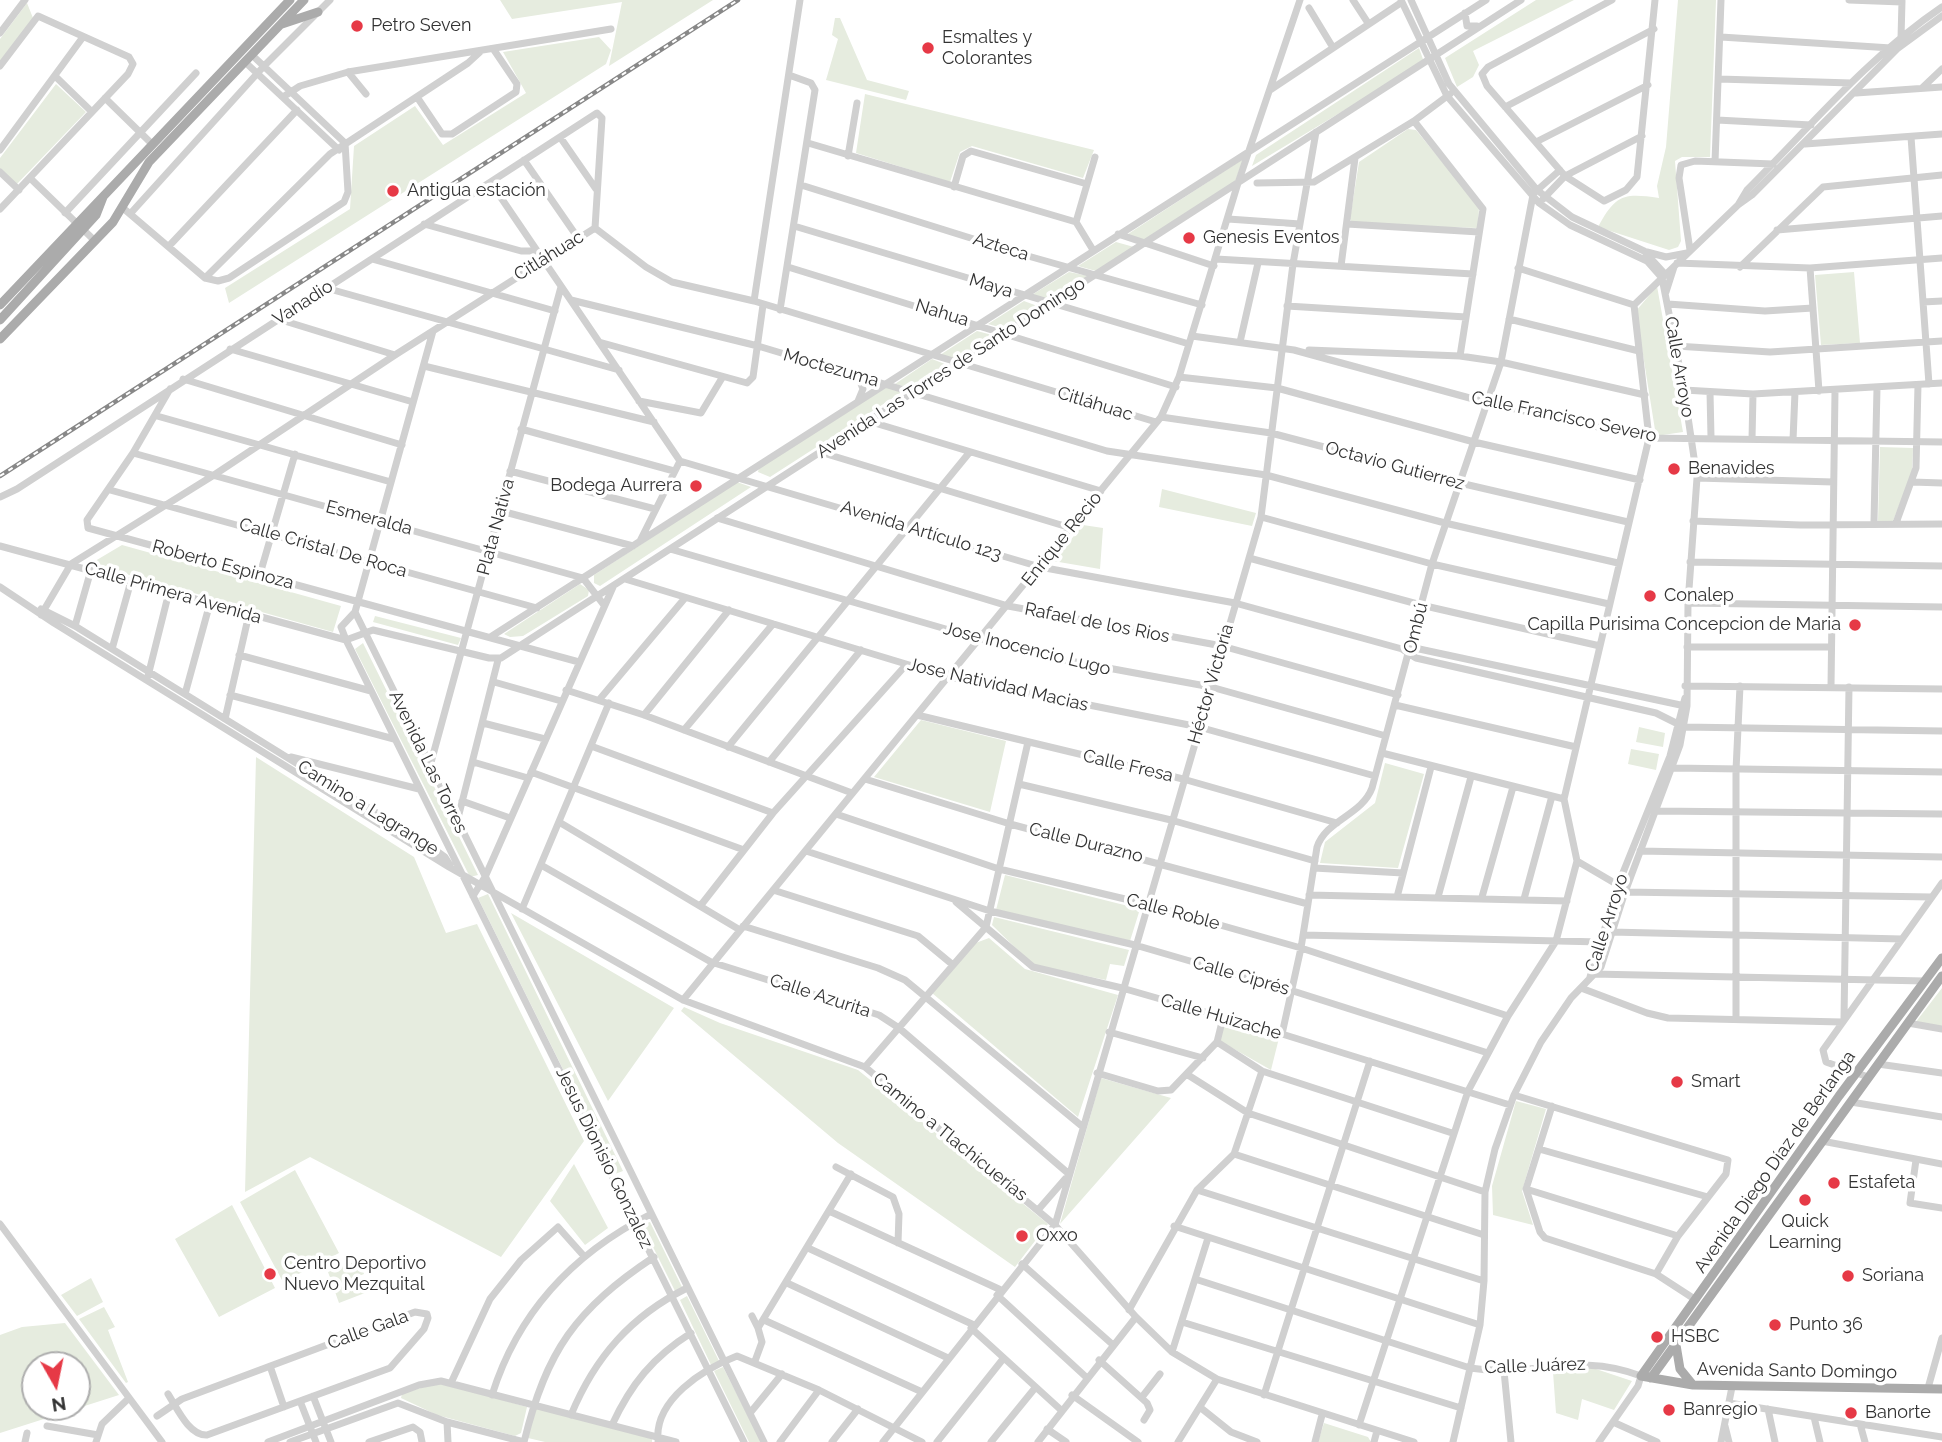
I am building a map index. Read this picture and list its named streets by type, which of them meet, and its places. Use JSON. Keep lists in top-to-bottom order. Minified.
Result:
{"streets":{"main road":["Avenida Diego Díaz de Berlanga","Avenida Santo Domingo"],"street":["Azteca","Citláhuac","Maya","Vanadio","Nahua","Calle Arroyo","Moctezuma","Avenida Las Torres de Santo Domingo","Calle Francisco Severo","Octavio Gutierrez","Esmeralda","Plata Nativa","Avenida Artículo 123","Enrique Recio","Calle Cristal De Roca","Roberto Espinoza","Calle Primera Avenida","Rafael de los Rios","Ombú","Jose Inocencio Lugo","Héctor Victoria","Jose Natividad Macias","Avenida Las Torres","Calle Fresa","Camino a Lagrange","Calle Durazno","Calle Roble","Calle Ciprés","Calle Azurita","Calle Huizache","Camino a Tlachicuerías","Jesus Dionisio Gonzalez","Calle Gala","Calle Juárez"]},"crossings":[["Azteca","Avenida Las Torres de Santo Domingo"],["Azteca","Enrique Recio"],["Citláhuac","Avenida Las Torres de Santo Domingo"],["Citláhuac","Octavio Gutierrez"],["Citláhuac","Esmeralda"],["Citláhuac","Enrique Recio"],["Citláhuac","Calle Cristal De Roca"],["Citláhuac","Roberto Espinoza"],["Citláhuac","Calle Primera Avenida"],["Maya","Avenida Las Torres de Santo Domingo"],["Maya","Calle Francisco Severo"],["Maya","Enrique Recio"],["Nahua","Avenida Las Torres de Santo Domingo"],["Nahua","Enrique Recio"],["Calle Arroyo","Calle Francisco Severo"],["Moctezuma","Avenida Las Torres de Santo Domingo"],["Moctezuma","Enrique Recio"],["Moctezuma","Ombú"],["Moctezuma","Héctor Victoria"],["Avenida Las Torres de Santo Domingo","Esmeralda"],["Avenida Las Torres de Santo Domingo","Avenida Artículo 123"],["Avenida Las Torres de Santo Domingo","Enrique Recio"],["Avenida Las Torres de Santo Domingo","Calle Cristal De Roca"],["Avenida Las Torres de Santo Domingo","Rafael de los Rios"],["Avenida Las Torres de Santo Domingo","Jose Inocencio Lugo"],["Avenida Las Torres de Santo Domingo","Héctor Victoria"],["Avenida Las Torres de Santo Domingo","Jose Natividad Macias"],["Calle Francisco Severo","Enrique Recio"],["Calle Francisco Severo","Ombú"],["Calle Francisco Severo","Héctor Victoria"],["Octavio Gutierrez","Enrique Recio"],["Octavio Gutierrez","Ombú"],["Octavio Gutierrez","Héctor Victoria"],["Esmeralda","Plata Nativa"],["Plata Nativa","Calle Cristal De Roca"],["Plata Nativa","Avenida Las Torres"],["Avenida Artículo 123","Enrique Recio"],["Avenida Artículo 123","Ombú"],["Avenida Artículo 123","Héctor Victoria"],["Enrique Recio","Rafael de los Rios"],["Enrique Recio","Jose Inocencio Lugo"],["Enrique Recio","Jose Natividad Macias"],["Enrique Recio","Calle Fresa"],["Enrique Recio","Calle Durazno"],["Enrique Recio","Calle Roble"],["Enrique Recio","Calle Azurita"],["Enrique Recio","Calle Huizache"],["Enrique Recio","Camino a Tlachicuerías"],["Calle Cristal De Roca","Roberto Espinoza"],["Calle Primera Avenida","Avenida Las Torres"],["Rafael de los Rios","Ombú"],["Rafael de los Rios","Héctor Victoria"],["Ombú","Jose Inocencio Lugo"],["Ombú","Jose Natividad Macias"],["Ombú","Calle Fresa"],["Ombú","Calle Durazno"],["Ombú","Calle Roble"],["Ombú","Calle Ciprés"],["Ombú","Calle Huizache"],["Jose Inocencio Lugo","Héctor Victoria"],["Héctor Victoria","Jose Natividad Macias"],["Héctor Victoria","Calle Fresa"],["Héctor Victoria","Calle Durazno"],["Héctor Victoria","Calle Roble"],["Héctor Victoria","Calle Ciprés"],["Héctor Victoria","Calle Azurita"],["Héctor Victoria","Calle Huizache"],["Héctor Victoria","Camino a Tlachicuerías"],["Avenida Las Torres","Camino a Tlachicuerías"],["Avenida Las Torres","Jesus Dionisio Gonzalez"],["Camino a Lagrange","Camino a Tlachicuerías"],["Calle Ciprés","Calle Huizache"],["Camino a Tlachicuerías","Jesus Dionisio Gonzalez"],["Avenida Diego Díaz de Berlanga","Calle Juárez"],["Avenida Diego Díaz de Berlanga","Avenida Santo Domingo"],["Calle Juárez","Avenida Santo Domingo"]],"places":["Petro Seven","Esmaltes y Colorantes","Antigua estación","Genesis Eventos","Benavides","Bodega Aurrera","Conalep","Capilla Purisima Concepcion de Maria","Smart","Estafeta","Quick Learning","Oxxo","Centro Deportivo Nuevo Mezquital","Soriana","Punto 36","HSBC","Banregio","Banorte"],"north":"bottom"}
